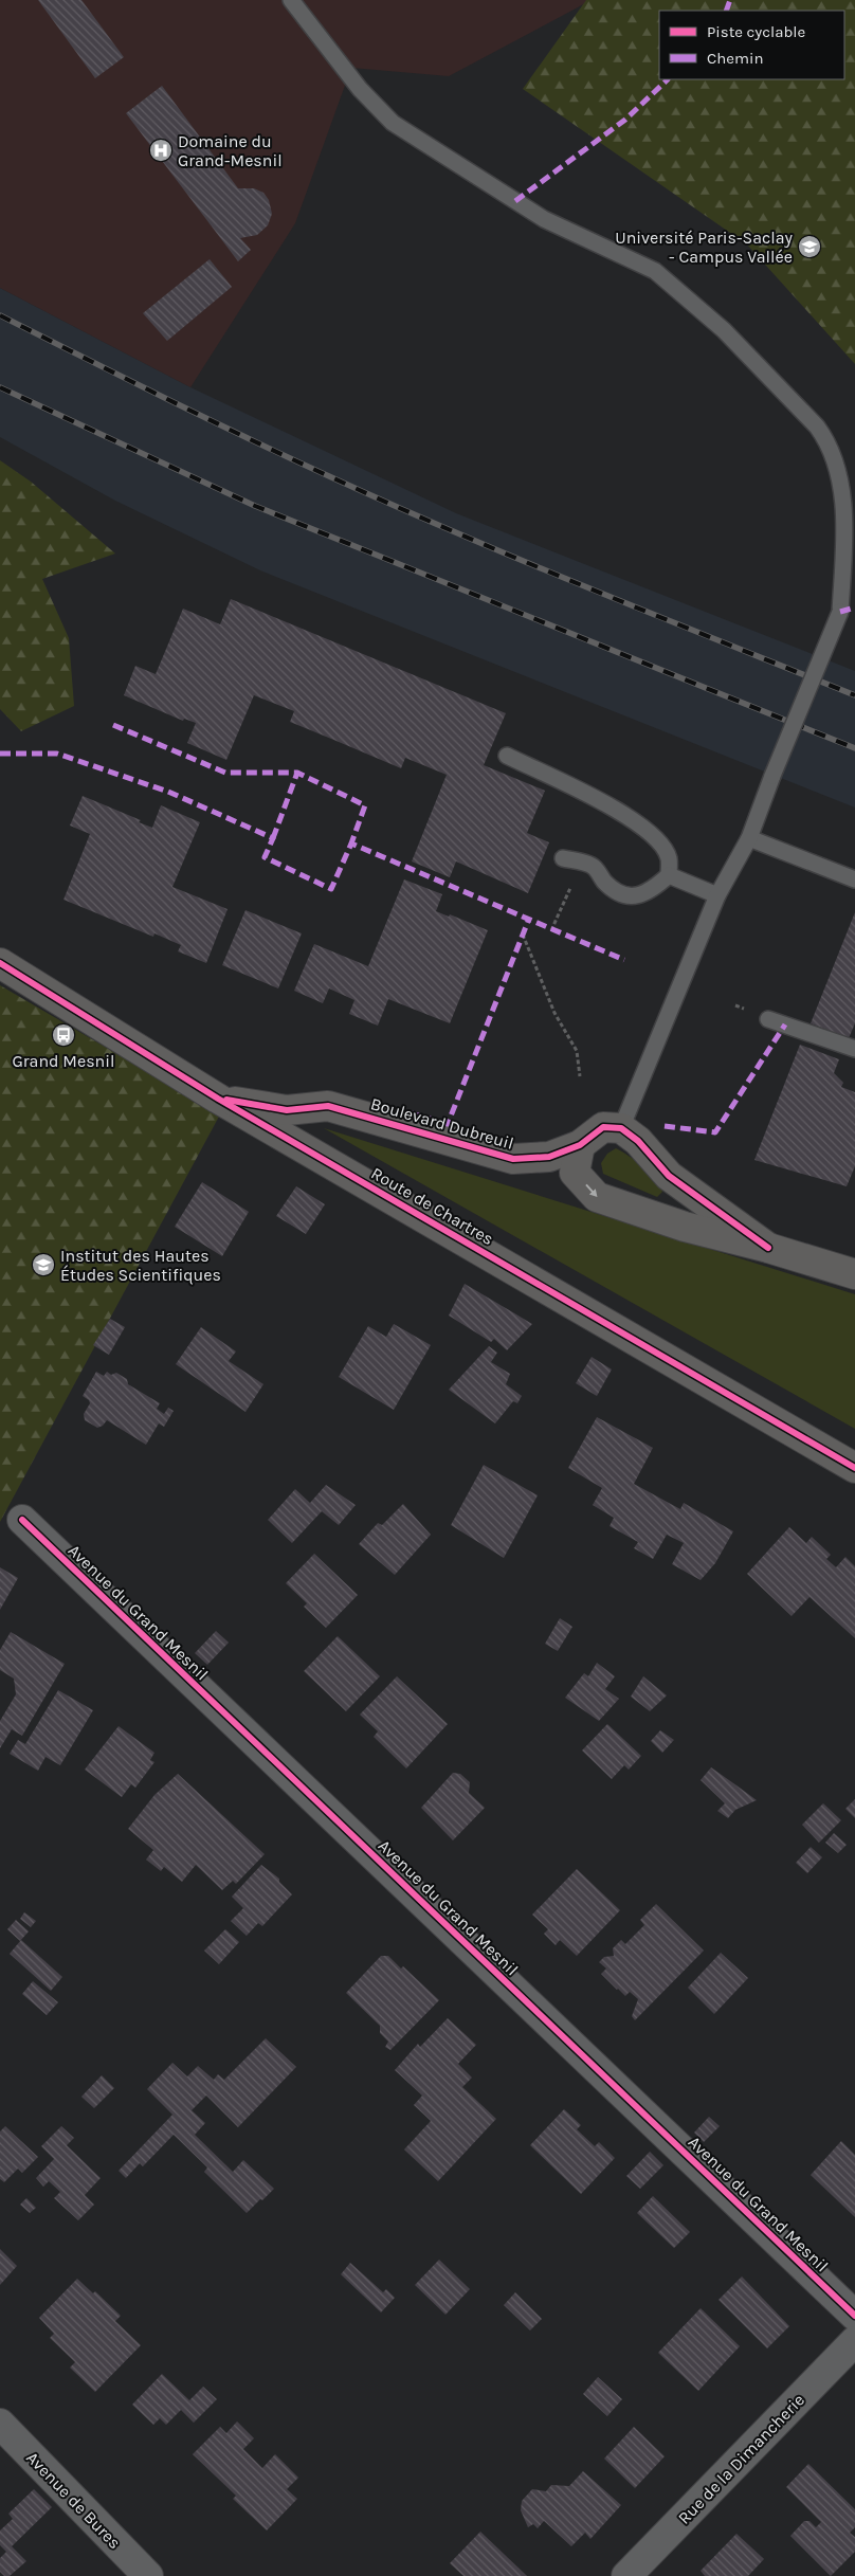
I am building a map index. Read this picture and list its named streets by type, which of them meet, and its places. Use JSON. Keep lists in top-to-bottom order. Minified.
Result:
{"streets":{"main road":["Boulevard Dubreuil","Route de Chartres"],"street":["Avenue du Grand Mesnil","Rue de la Dimancherie","Avenue de Bures"]},"crossings":[["Boulevard Dubreuil","Route de Chartres"]],"places":{"hospital":["Domaine du Grand-Mesnil"],"school or university":["Université Paris-Saclay - Campus Vallée","Institut des Hautes Études Scientifiques"],"bus stop":["Grand Mesnil"]},"legend":["Piste cyclable","Chemin"]}
